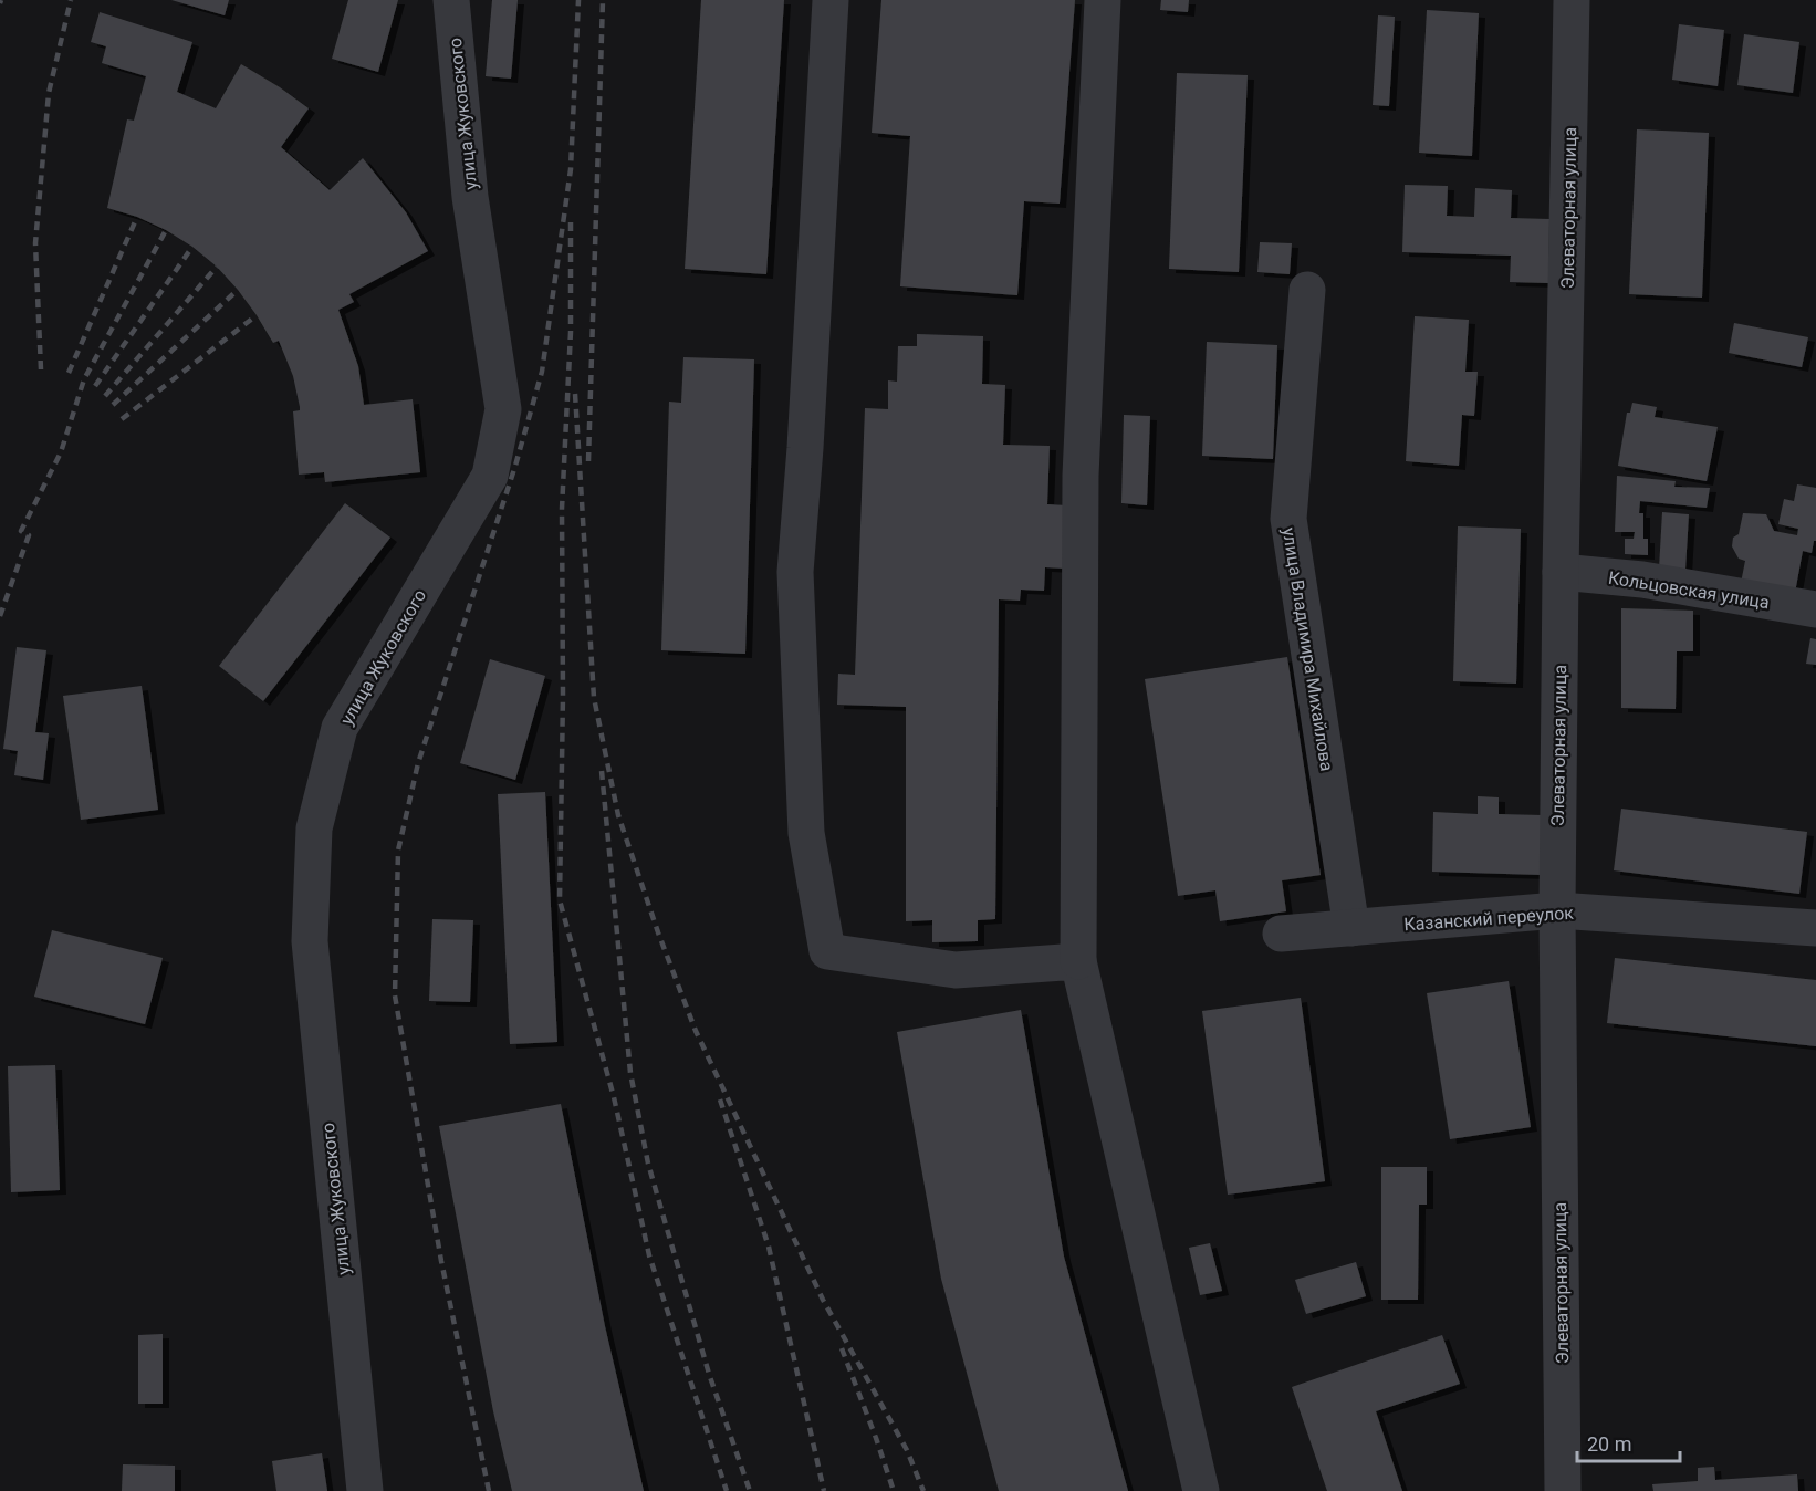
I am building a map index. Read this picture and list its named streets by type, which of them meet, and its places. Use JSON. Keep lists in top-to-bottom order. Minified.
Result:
{"streets":{"street":["улица Жуковского","Элеваторная улица","Кольцовская улица","улица Владимира Михайлова","Казанский переулок"]},"crossings":[["Элеваторная улица","Кольцовская улица"],["Элеваторная улица","Казанский переулок"],["улица Владимира Михайлова","Казанский переулок"]],"scale_bar":"20 m"}
